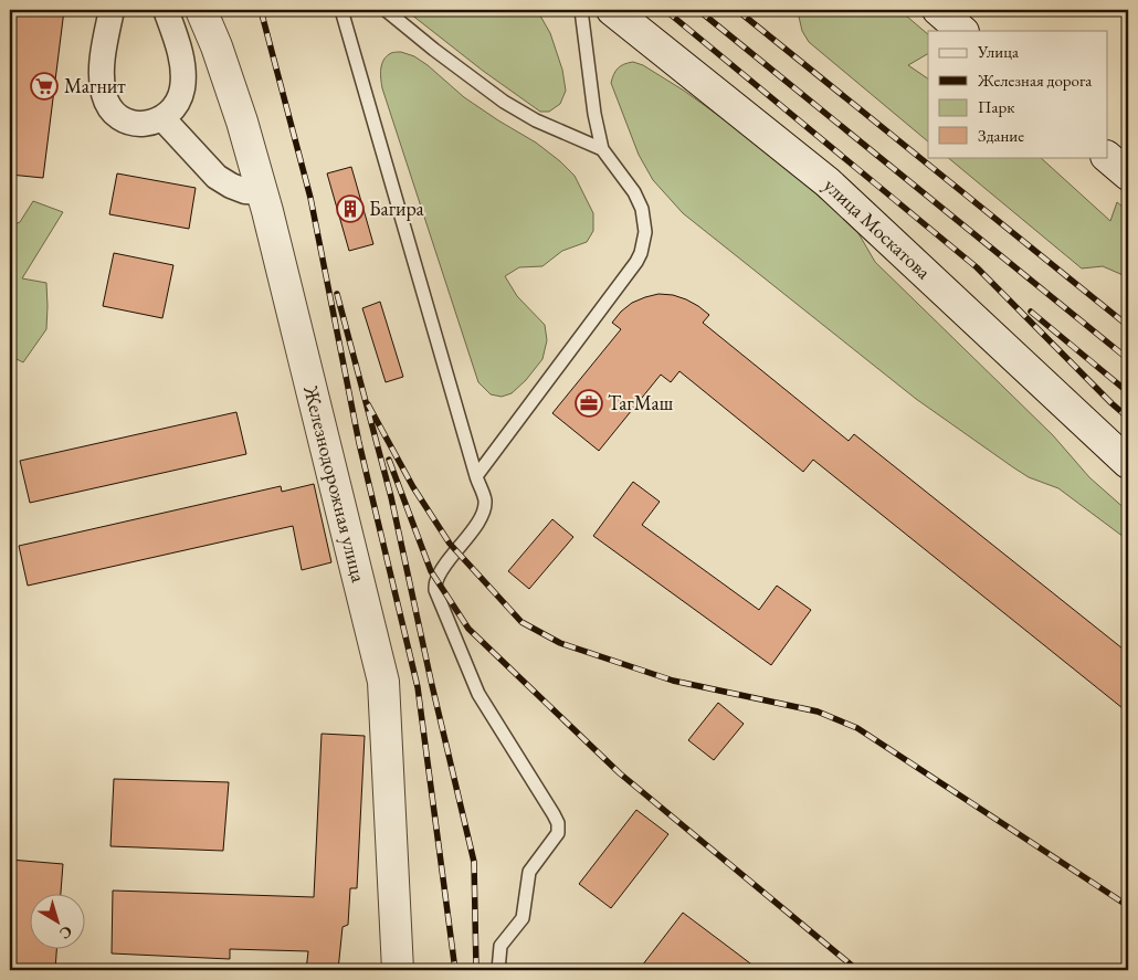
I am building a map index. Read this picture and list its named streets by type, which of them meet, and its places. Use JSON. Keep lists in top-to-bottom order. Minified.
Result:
{"streets":{"street":["улица Москатова","Железнодорожная улица"]},"places":{"supermarket":["Магнит"],"building":["Багира"],"office":["ТагМаш"]},"legend":["Улица","Железная дорога","Парк","Здание"],"north":"bottom right"}
